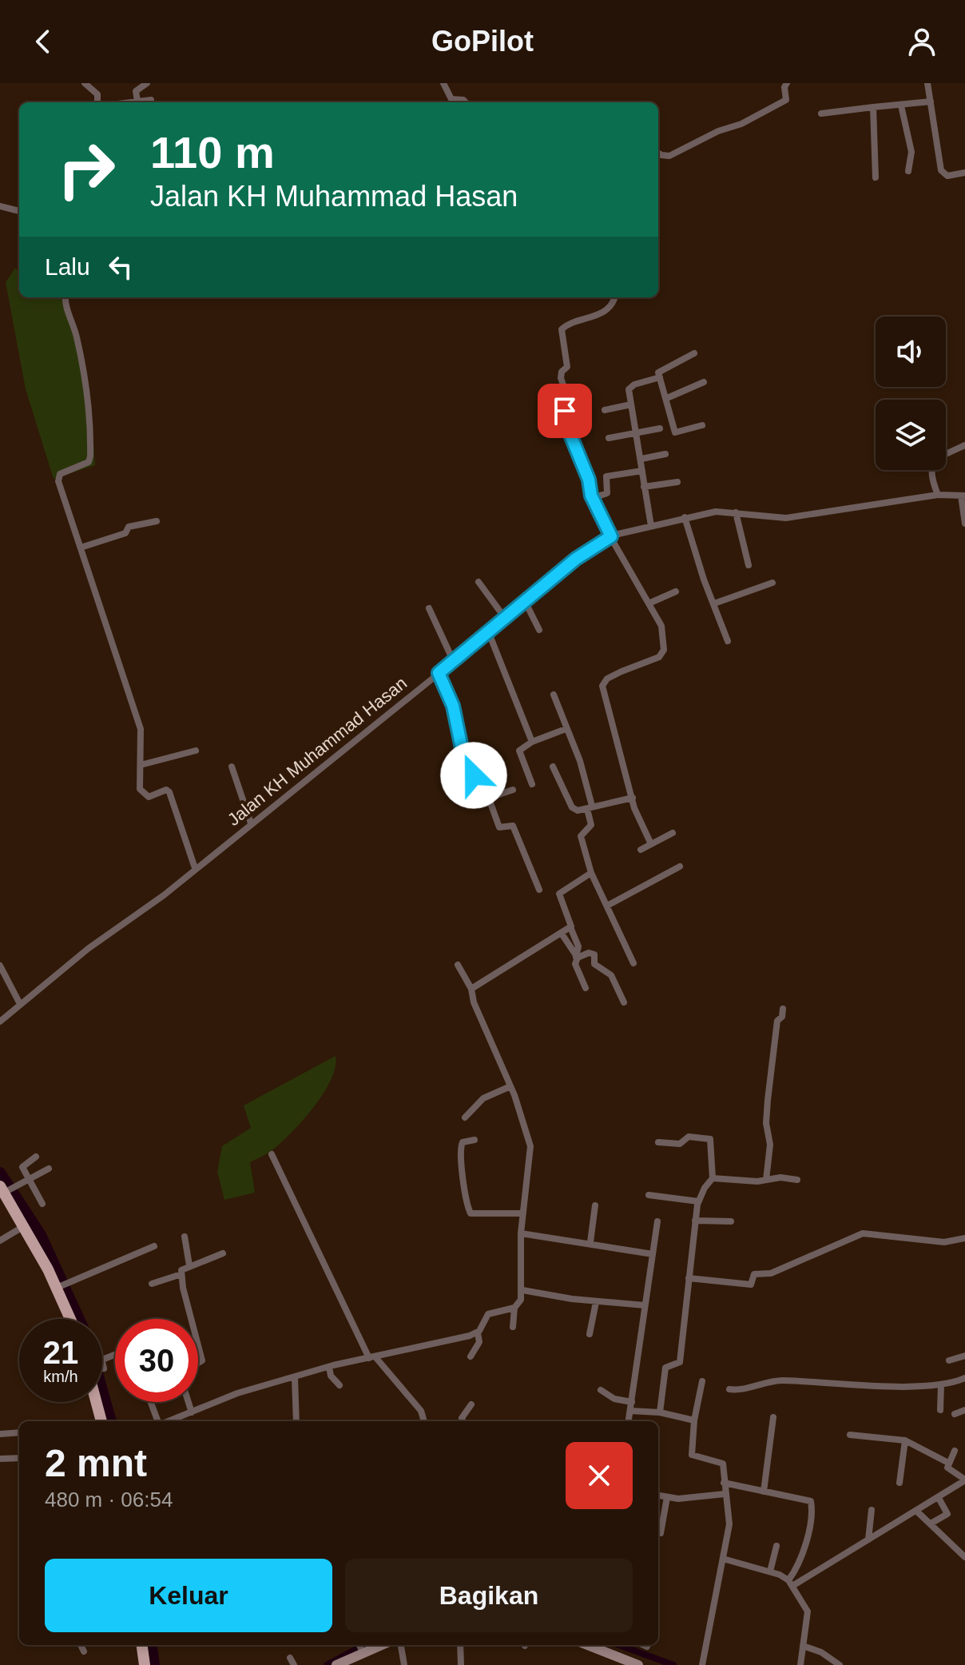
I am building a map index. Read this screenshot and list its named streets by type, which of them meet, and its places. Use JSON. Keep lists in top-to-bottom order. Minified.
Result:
{"streets":{"street":["Jalan KH Muhammad Hasan"]},"page":{"header":"GoPilot","turn":["110 m","Jalan KH Muhammad Hasan"],"then":"Lalu","speed":"21 km/h","limit":"30","heading":["2 mnt","480 m · 06:54"],"buttons":["Keluar","Bagikan"]}}
